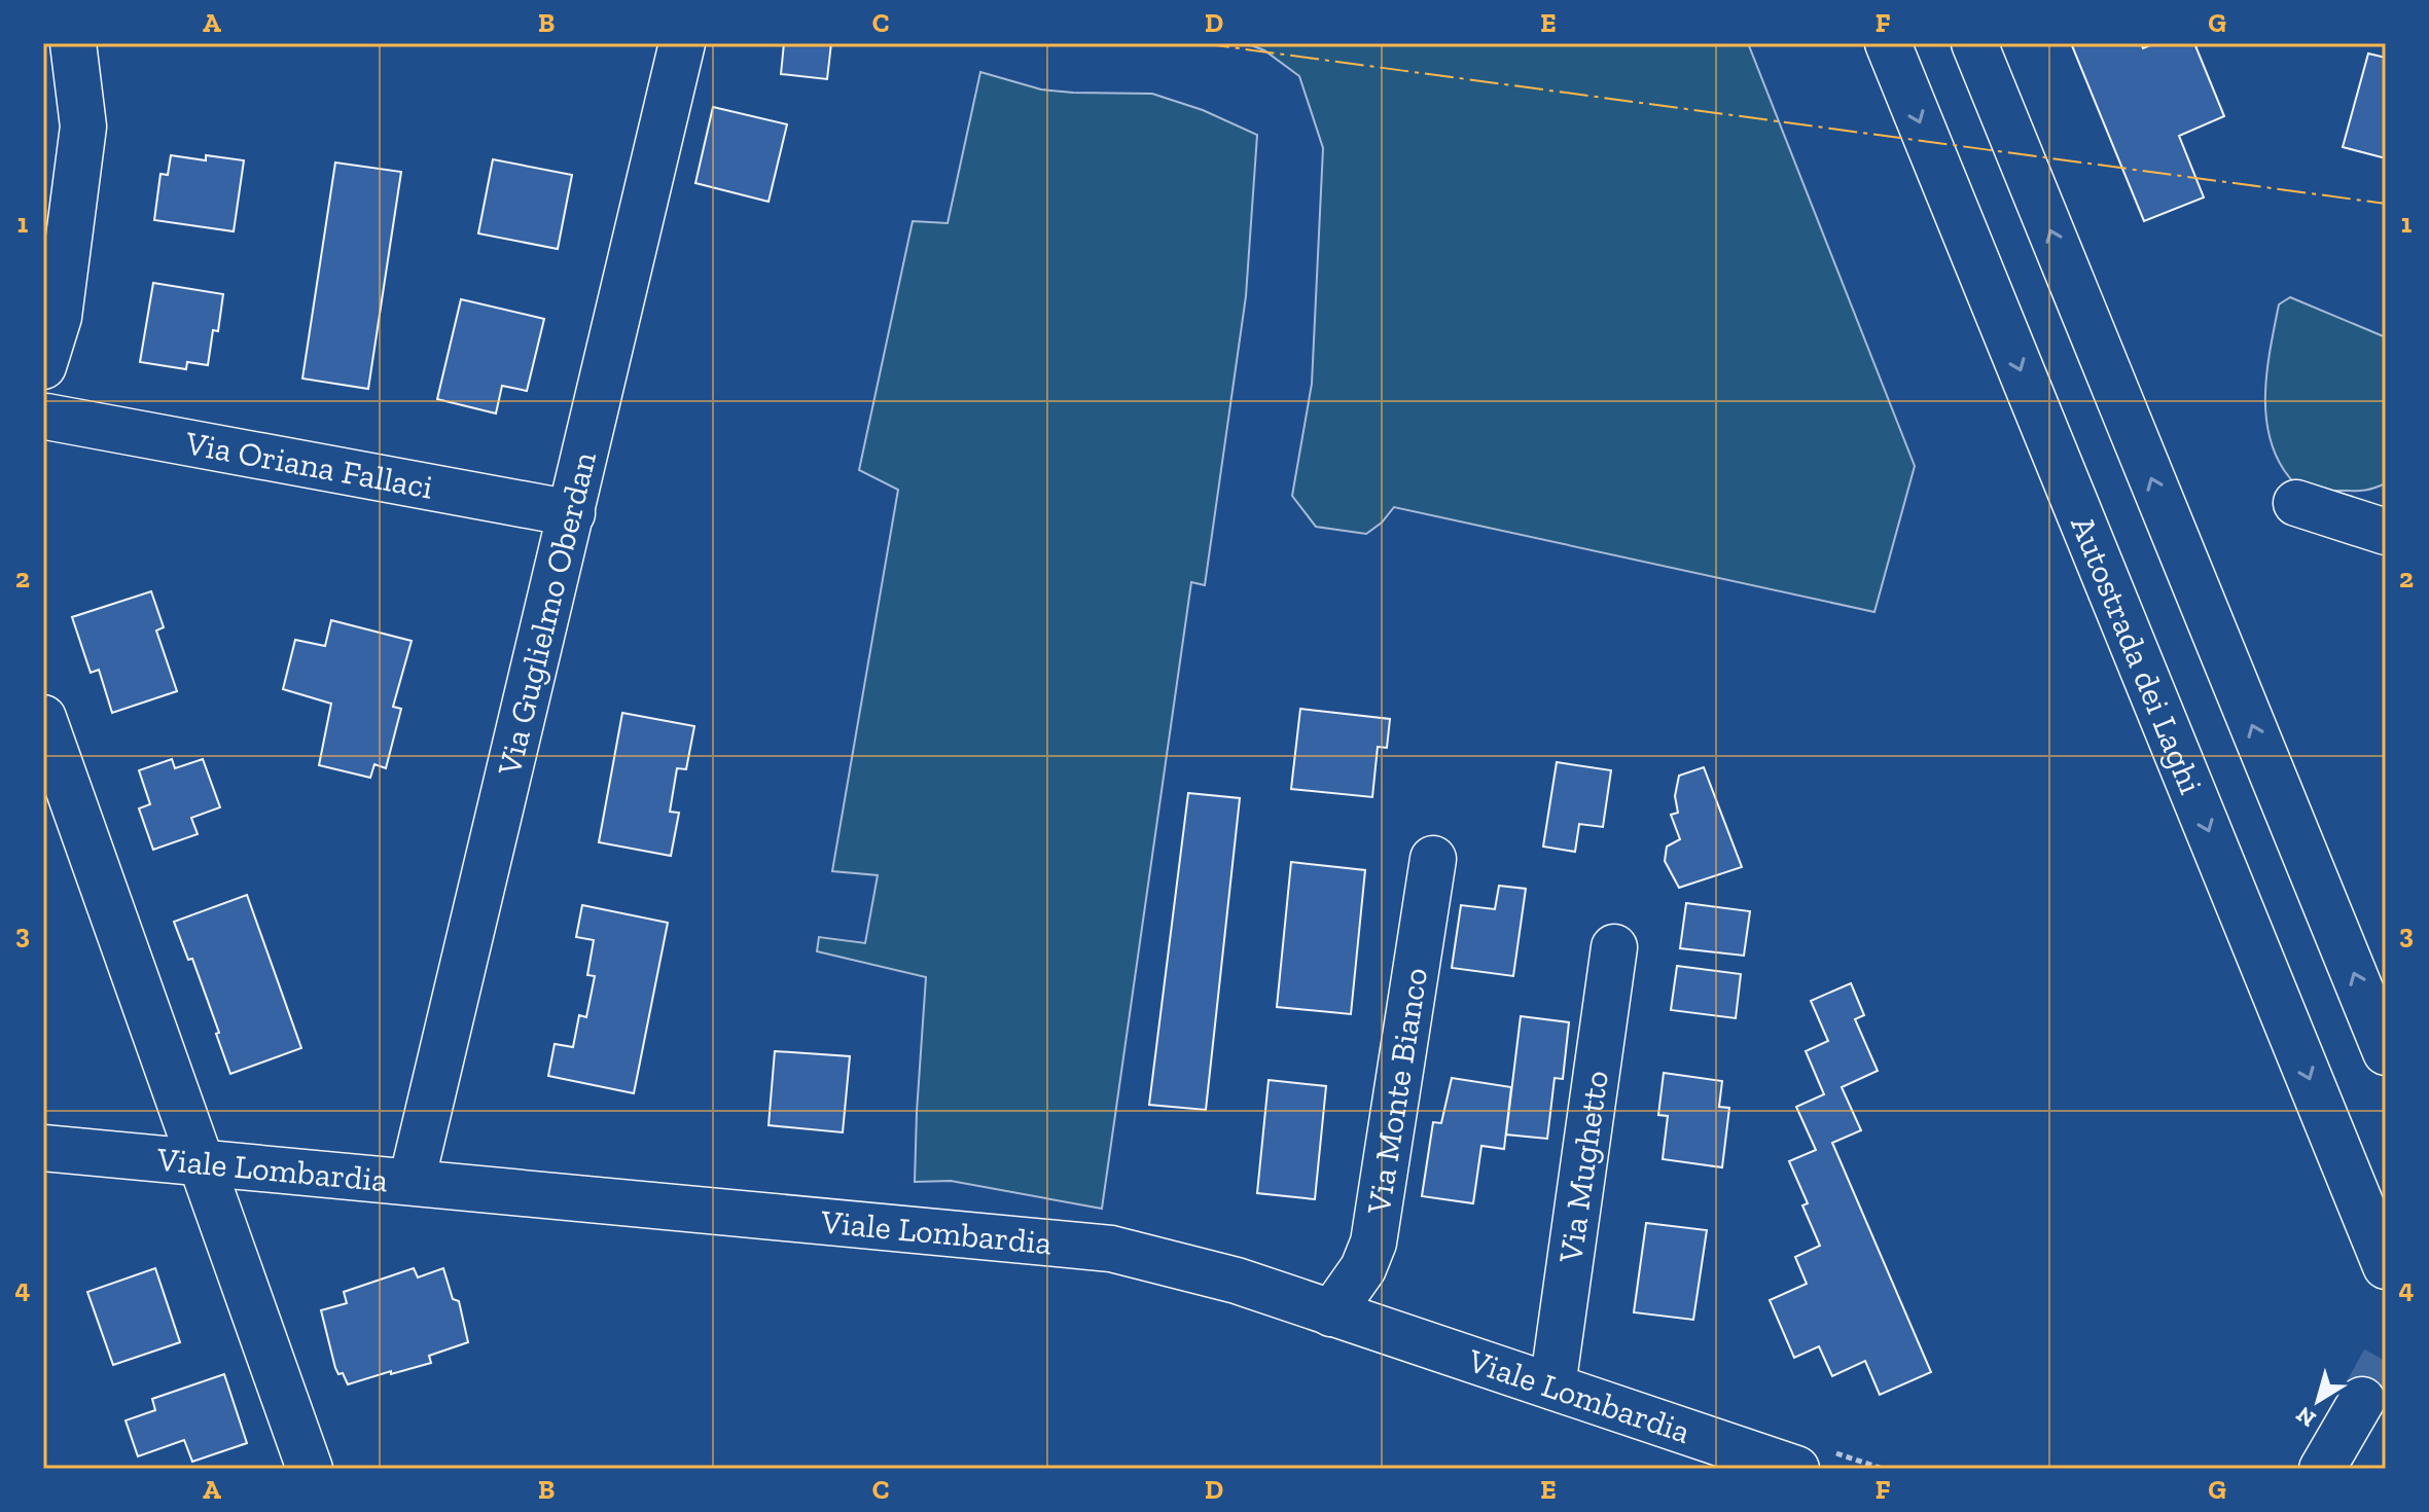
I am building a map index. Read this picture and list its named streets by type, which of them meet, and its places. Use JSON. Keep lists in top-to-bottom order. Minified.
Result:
{"streets":{"main road":["Via Oriana Fallaci","Via Guglielmo Oberdan","Autostrada dei Laghi","Via Monte Bianco","Via Mughetto","Viale Lombardia"]},"crossings":[["Via Oriana Fallaci","Via Guglielmo Oberdan"],["Via Guglielmo Oberdan","Viale Lombardia"],["Via Monte Bianco","Viale Lombardia"],["Via Mughetto","Viale Lombardia"]],"north":"bottom left","grid":{"columns":["A","B","C","D","E","F","G"],"rows":["1","2","3","4"]}}
